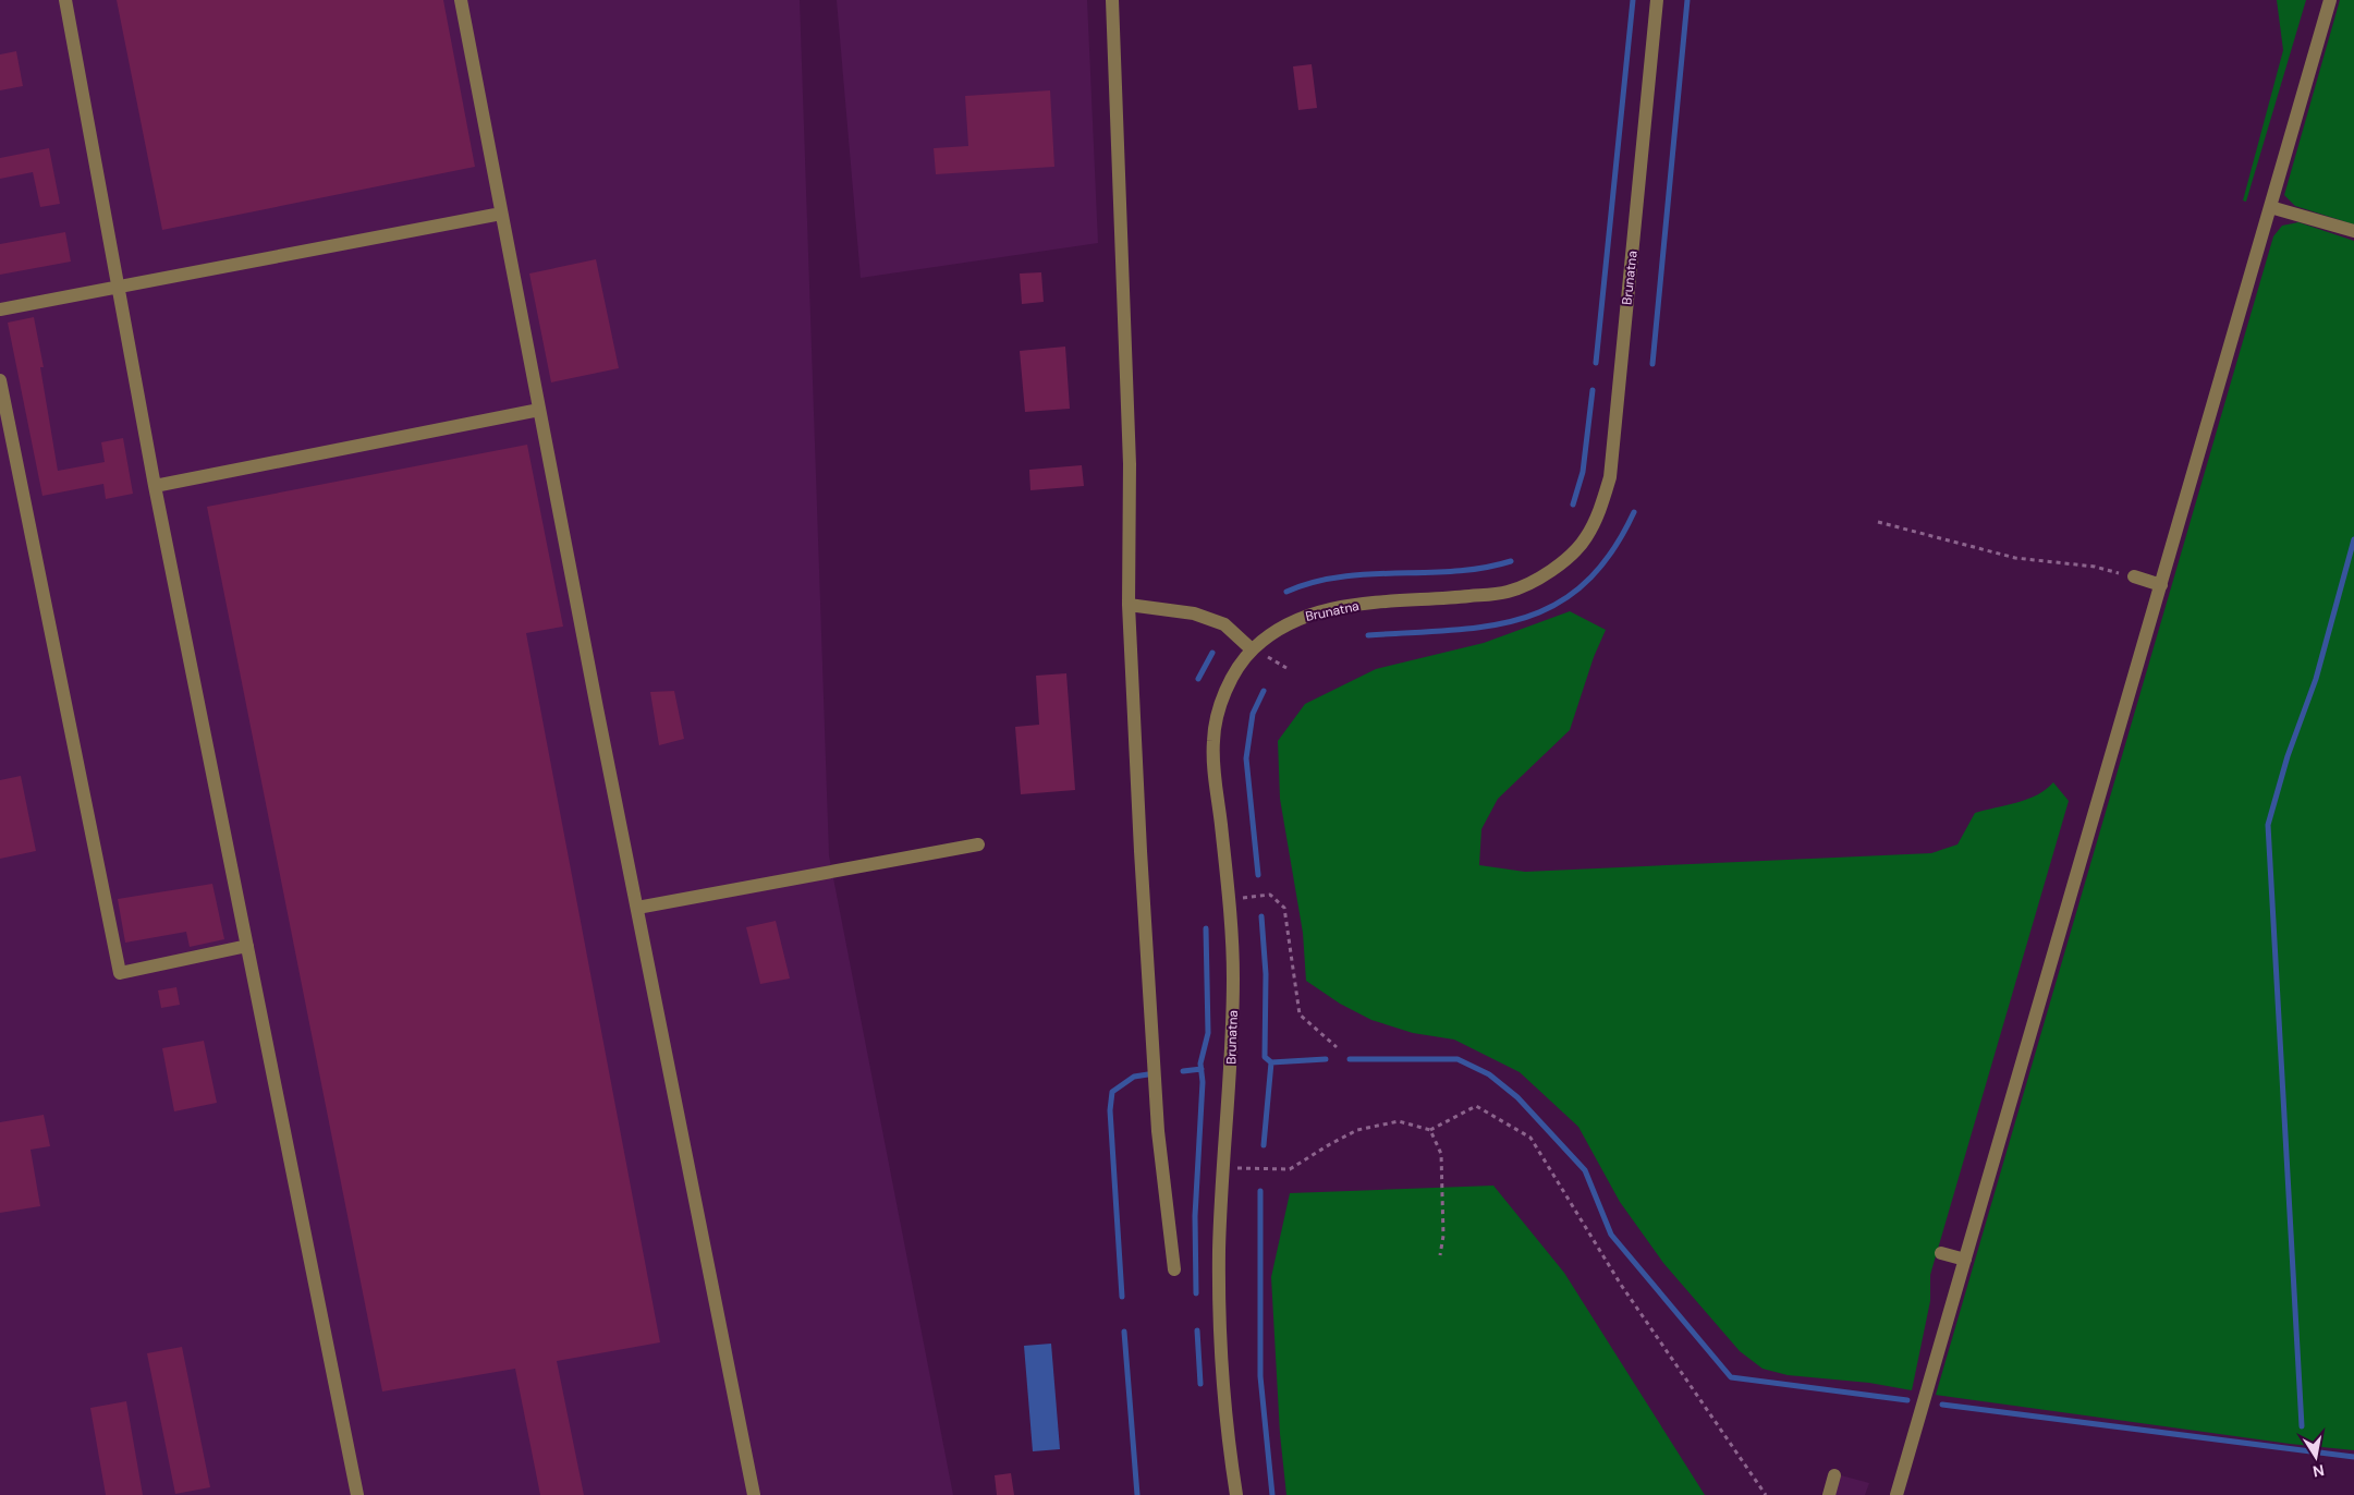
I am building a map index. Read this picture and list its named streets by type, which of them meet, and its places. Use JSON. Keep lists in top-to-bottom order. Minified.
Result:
{"streets":{"street":["Brunatna"]},"north":"bottom"}
